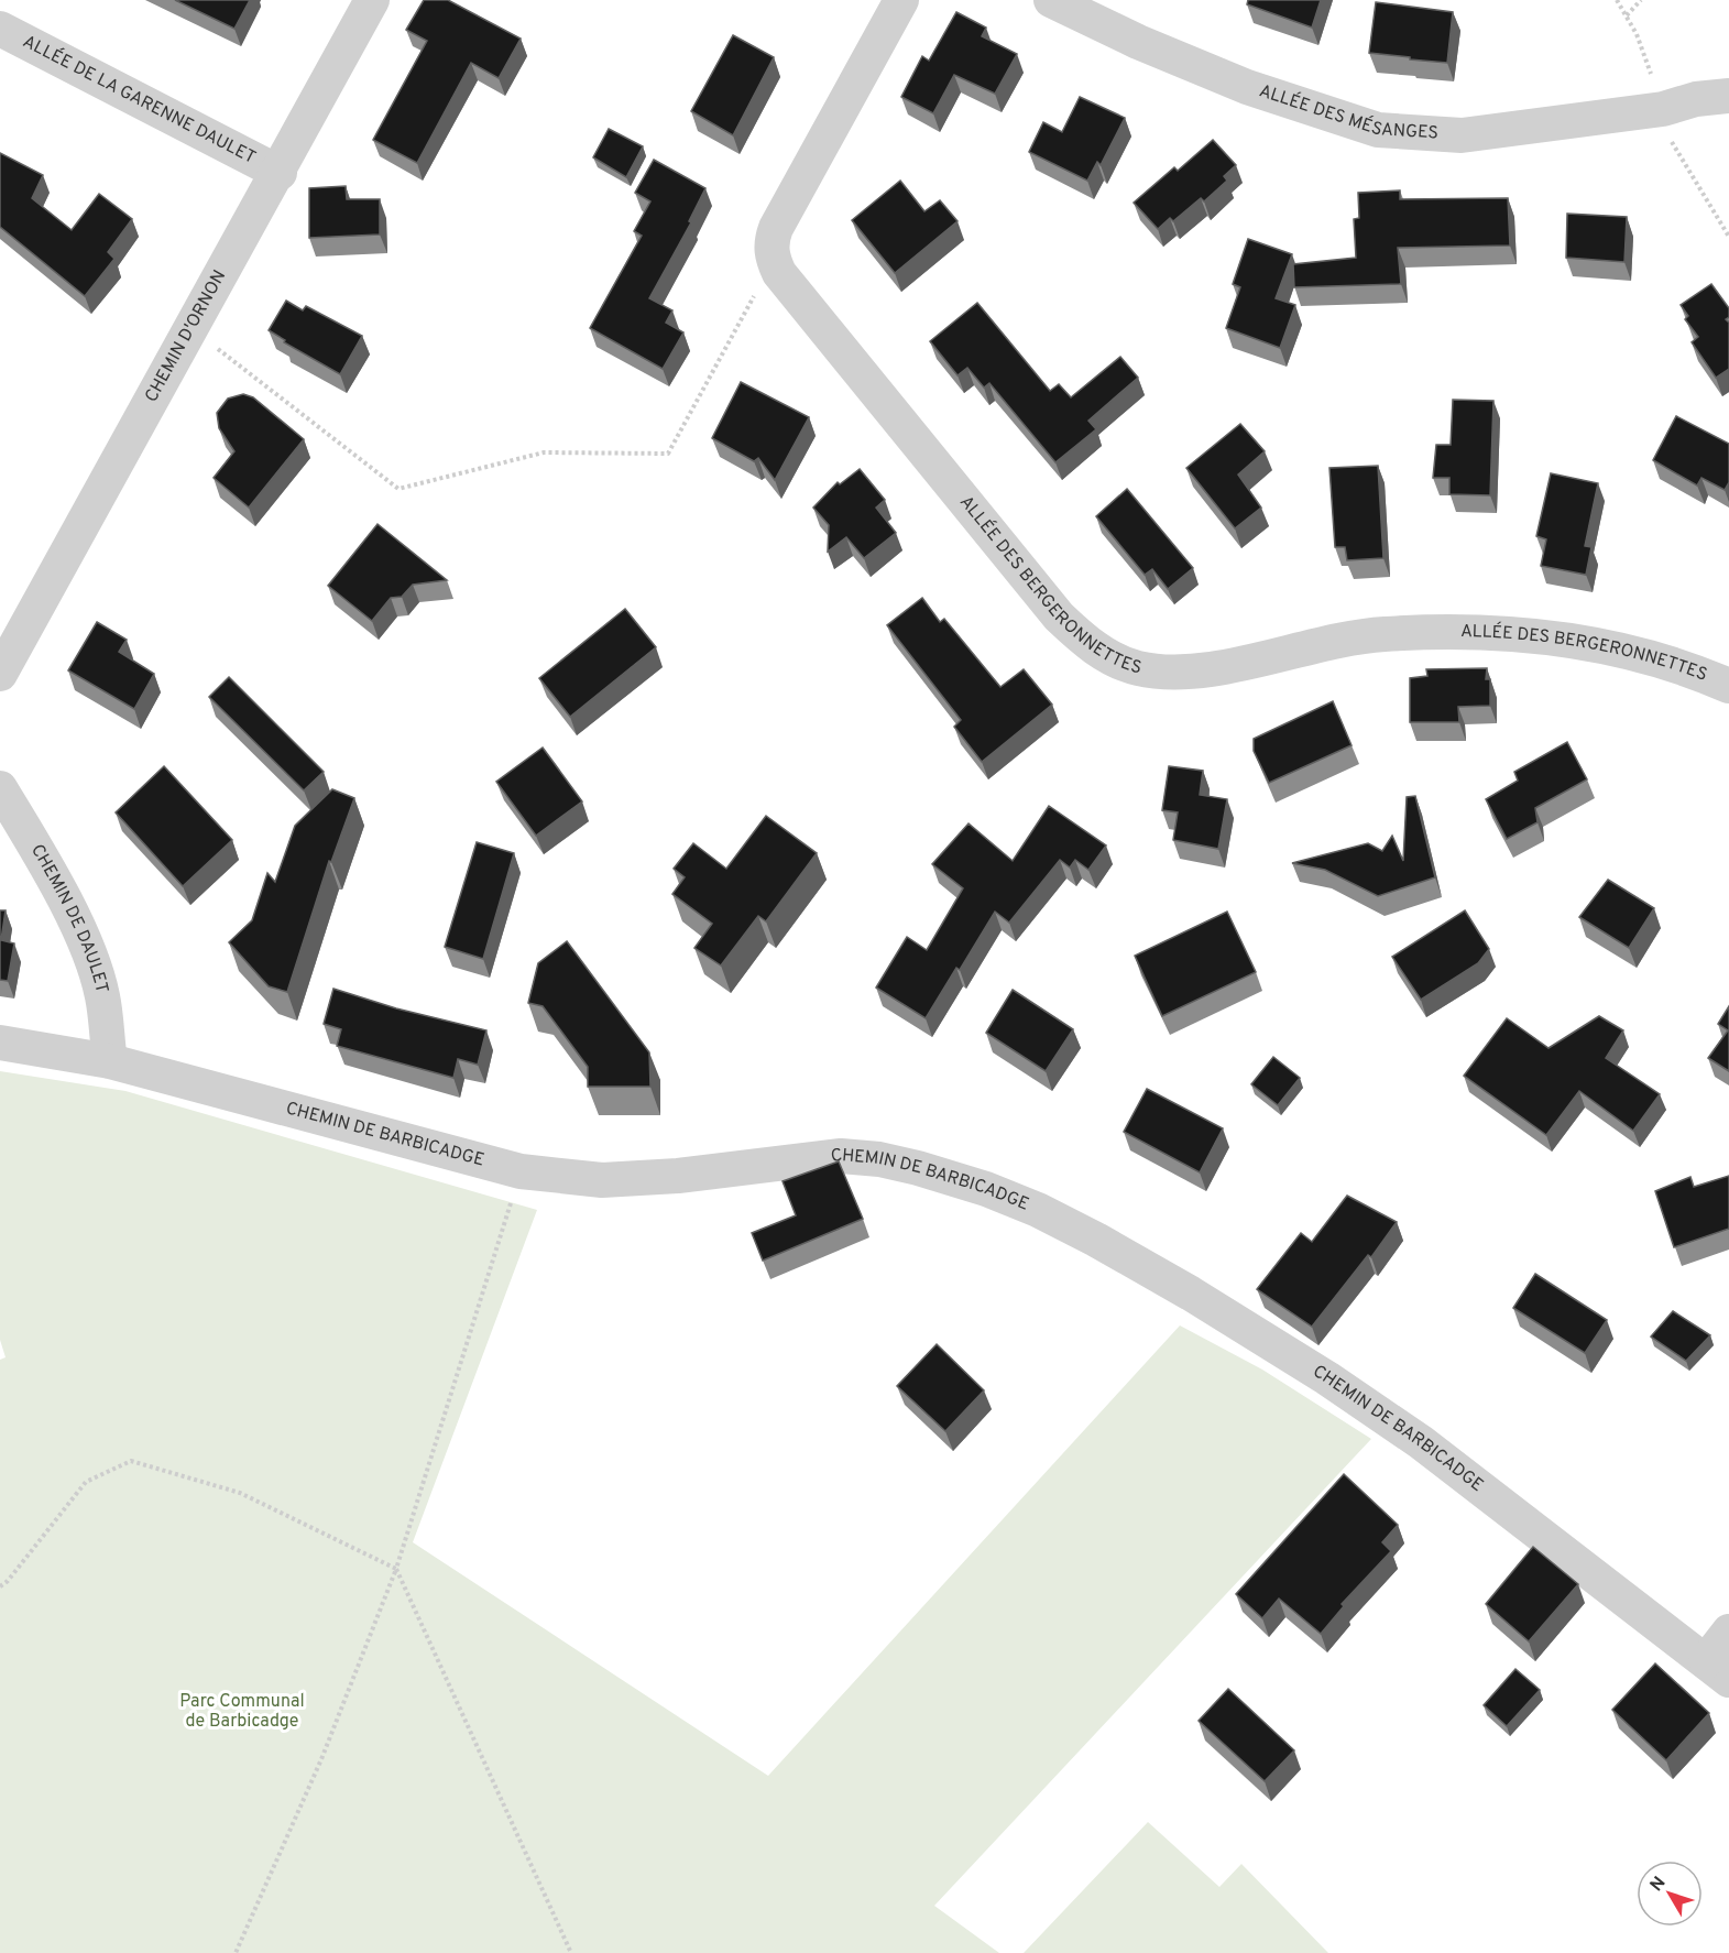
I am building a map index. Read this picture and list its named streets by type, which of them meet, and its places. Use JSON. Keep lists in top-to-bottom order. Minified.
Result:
{"streets":{"street":["ALLÉE DE LA GARENNE DAULET","ALLÉE DES MÉSANGES","CHEMIN D'ORNON","ALLÉE DES BERGERONNETTES","CHEMIN DE DAULET","CHEMIN DE BARBICADGE"]},"crossings":[["ALLÉE DE LA GARENNE DAULET","CHEMIN D'ORNON"],["CHEMIN DE DAULET","CHEMIN DE BARBICADGE"]],"parks":["Parc Communal de Barbicadge"],"north":"top left"}
